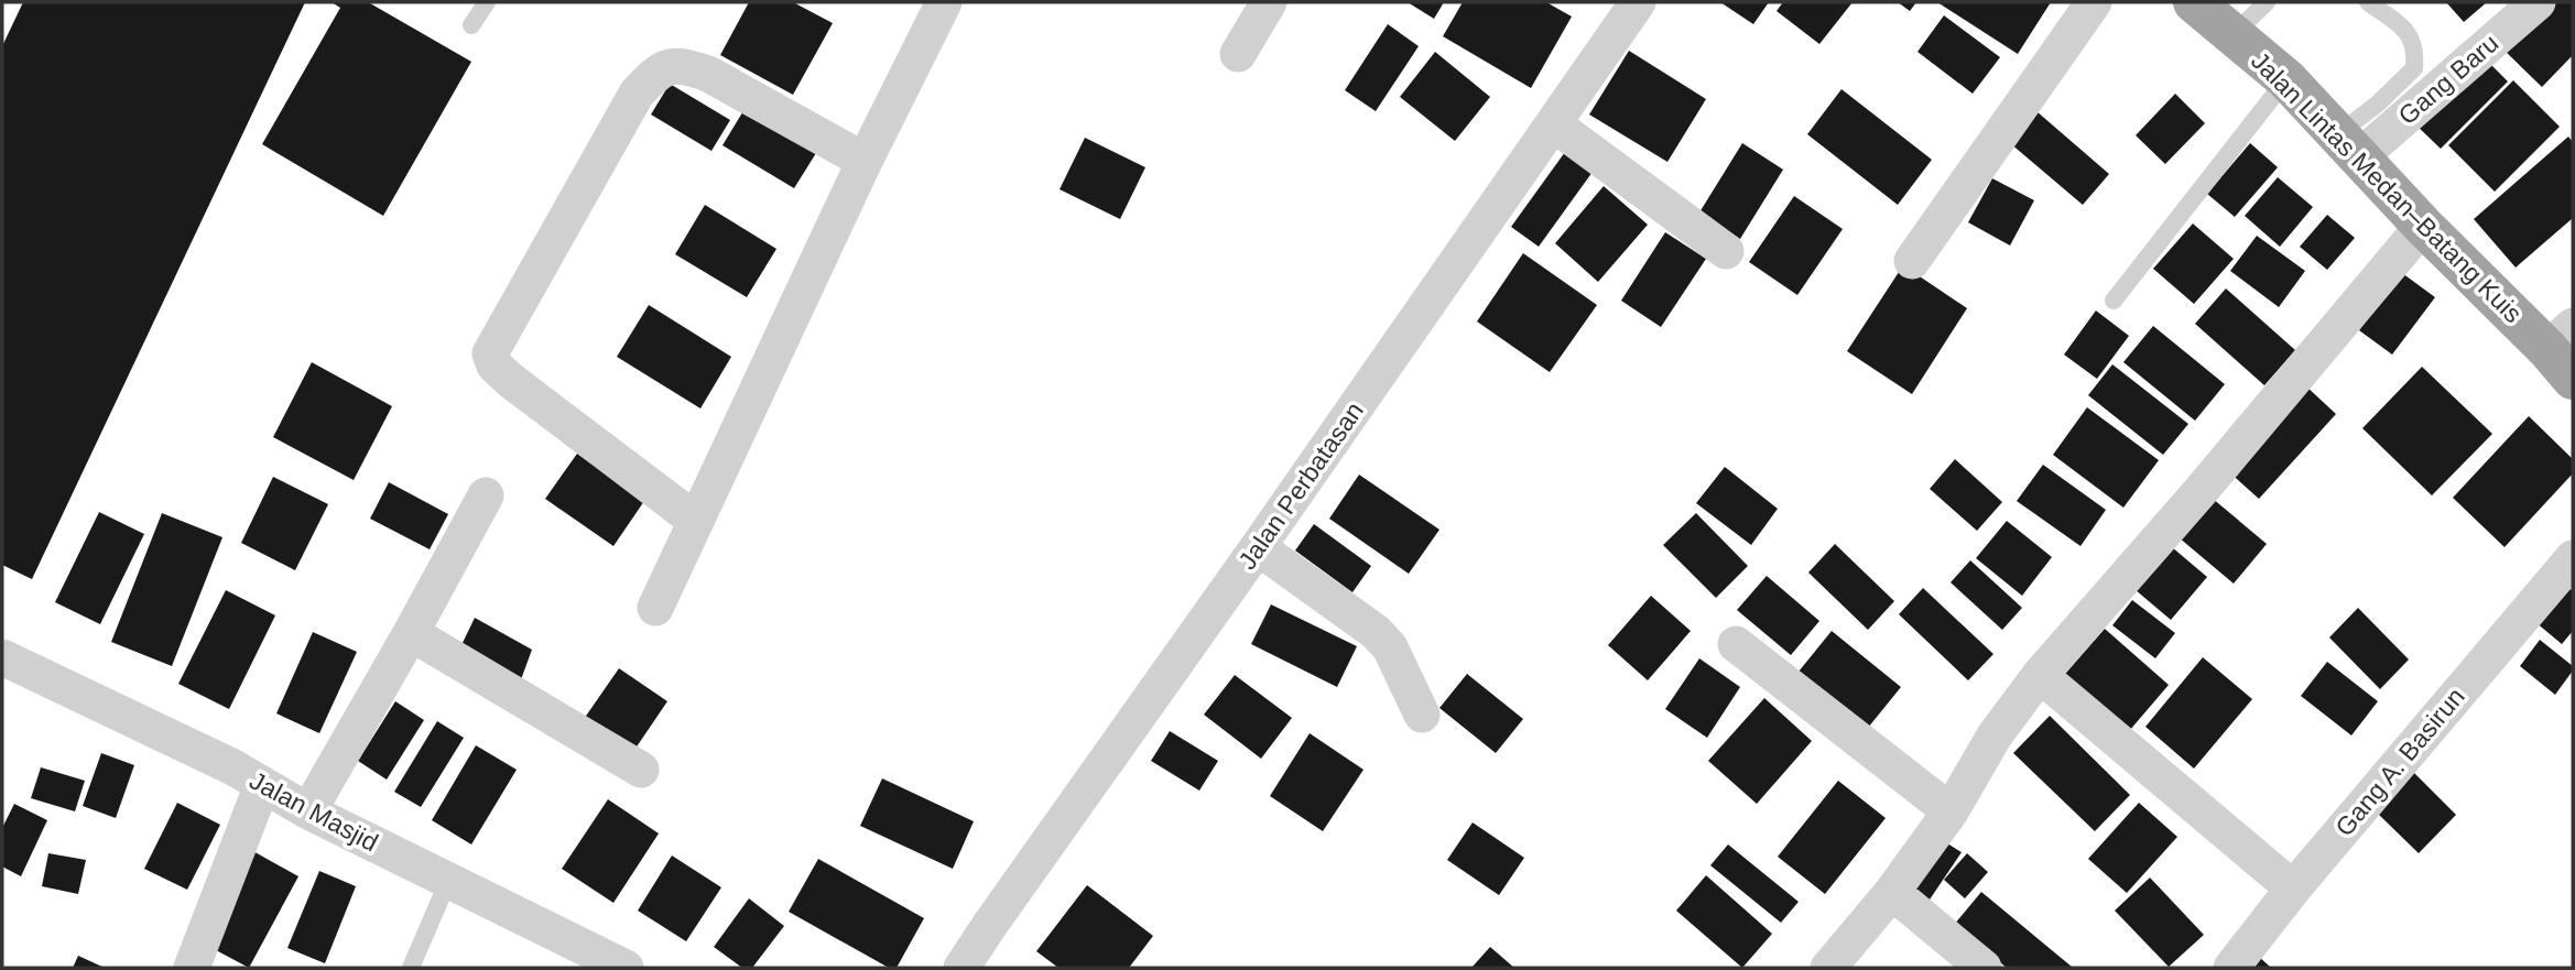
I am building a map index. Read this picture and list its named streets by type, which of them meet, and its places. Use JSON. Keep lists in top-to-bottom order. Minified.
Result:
{"streets":{"highway":["Jalan Lintas Medan–Batang Kuis"],"street":["Gang Baru","Jalan Perbatasan","Gang A. Basirun","Jalan Masjid"]},"crossings":[["Gang Baru","Jalan Lintas Medan–Batang Kuis"]]}
